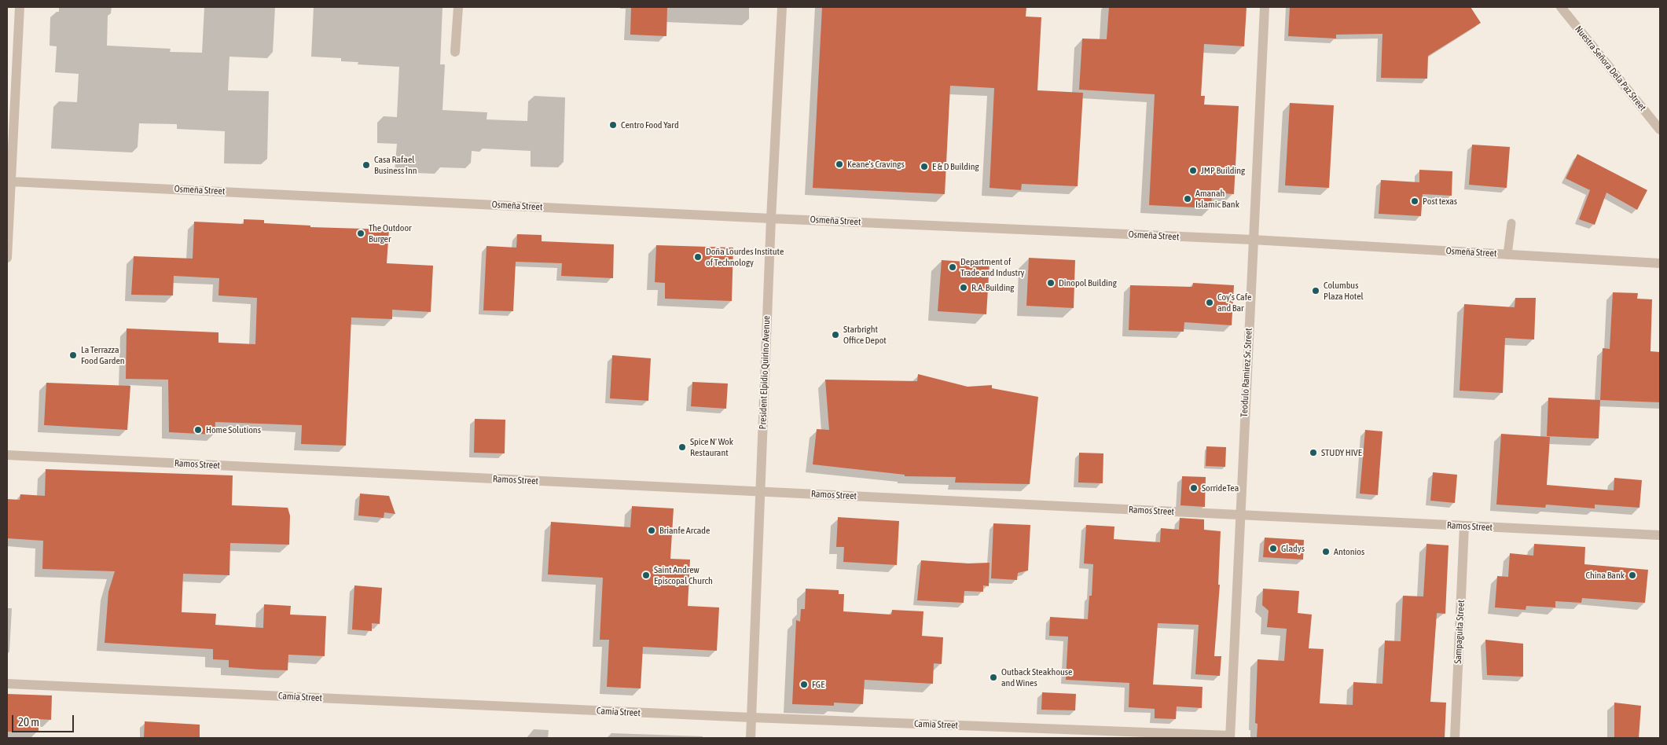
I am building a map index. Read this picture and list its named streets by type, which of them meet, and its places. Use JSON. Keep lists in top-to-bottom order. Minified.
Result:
{"streets":{"street":["Nuestra Señora Dela Paz Street","Osmeña Street","President Elpidio Quirino Avenue","Teodulo Ramirez Sr. Street","Ramos Street","Sampaguita Street","Camia Street"]},"crossings":[["Osmeña Street","President Elpidio Quirino Avenue"],["Osmeña Street","Teodulo Ramirez Sr. Street"],["President Elpidio Quirino Avenue","Ramos Street"],["President Elpidio Quirino Avenue","Camia Street"],["Teodulo Ramirez Sr. Street","Ramos Street"],["Teodulo Ramirez Sr. Street","Camia Street"],["Ramos Street","Sampaguita Street"]],"places":["Centro Food Yard","Keane's Cravings","Casa Rafael Business Inn","E & D Building","JMP Building","Amanah Islamic Bank","Post texas","The Outdoor Burger","Doña Lourdes Institute of Technology","Department of Trade and Industry","Dinopol Building","R.A. Building","Columbus Plaza Hotel","Coy's Cafe and Bar","Starbright Office Depot","La Terrazza Food Garden","Home Solutions","Spice N' Wok Restaurant","STUDY HIVE","SorrideTea","Brianfe Arcade","Gladys","Antonios","Saint Andrew Episcopal Church","China Bank","Outback Steakhouse and Wines","FGE"],"scale_bar":"20 m"}
